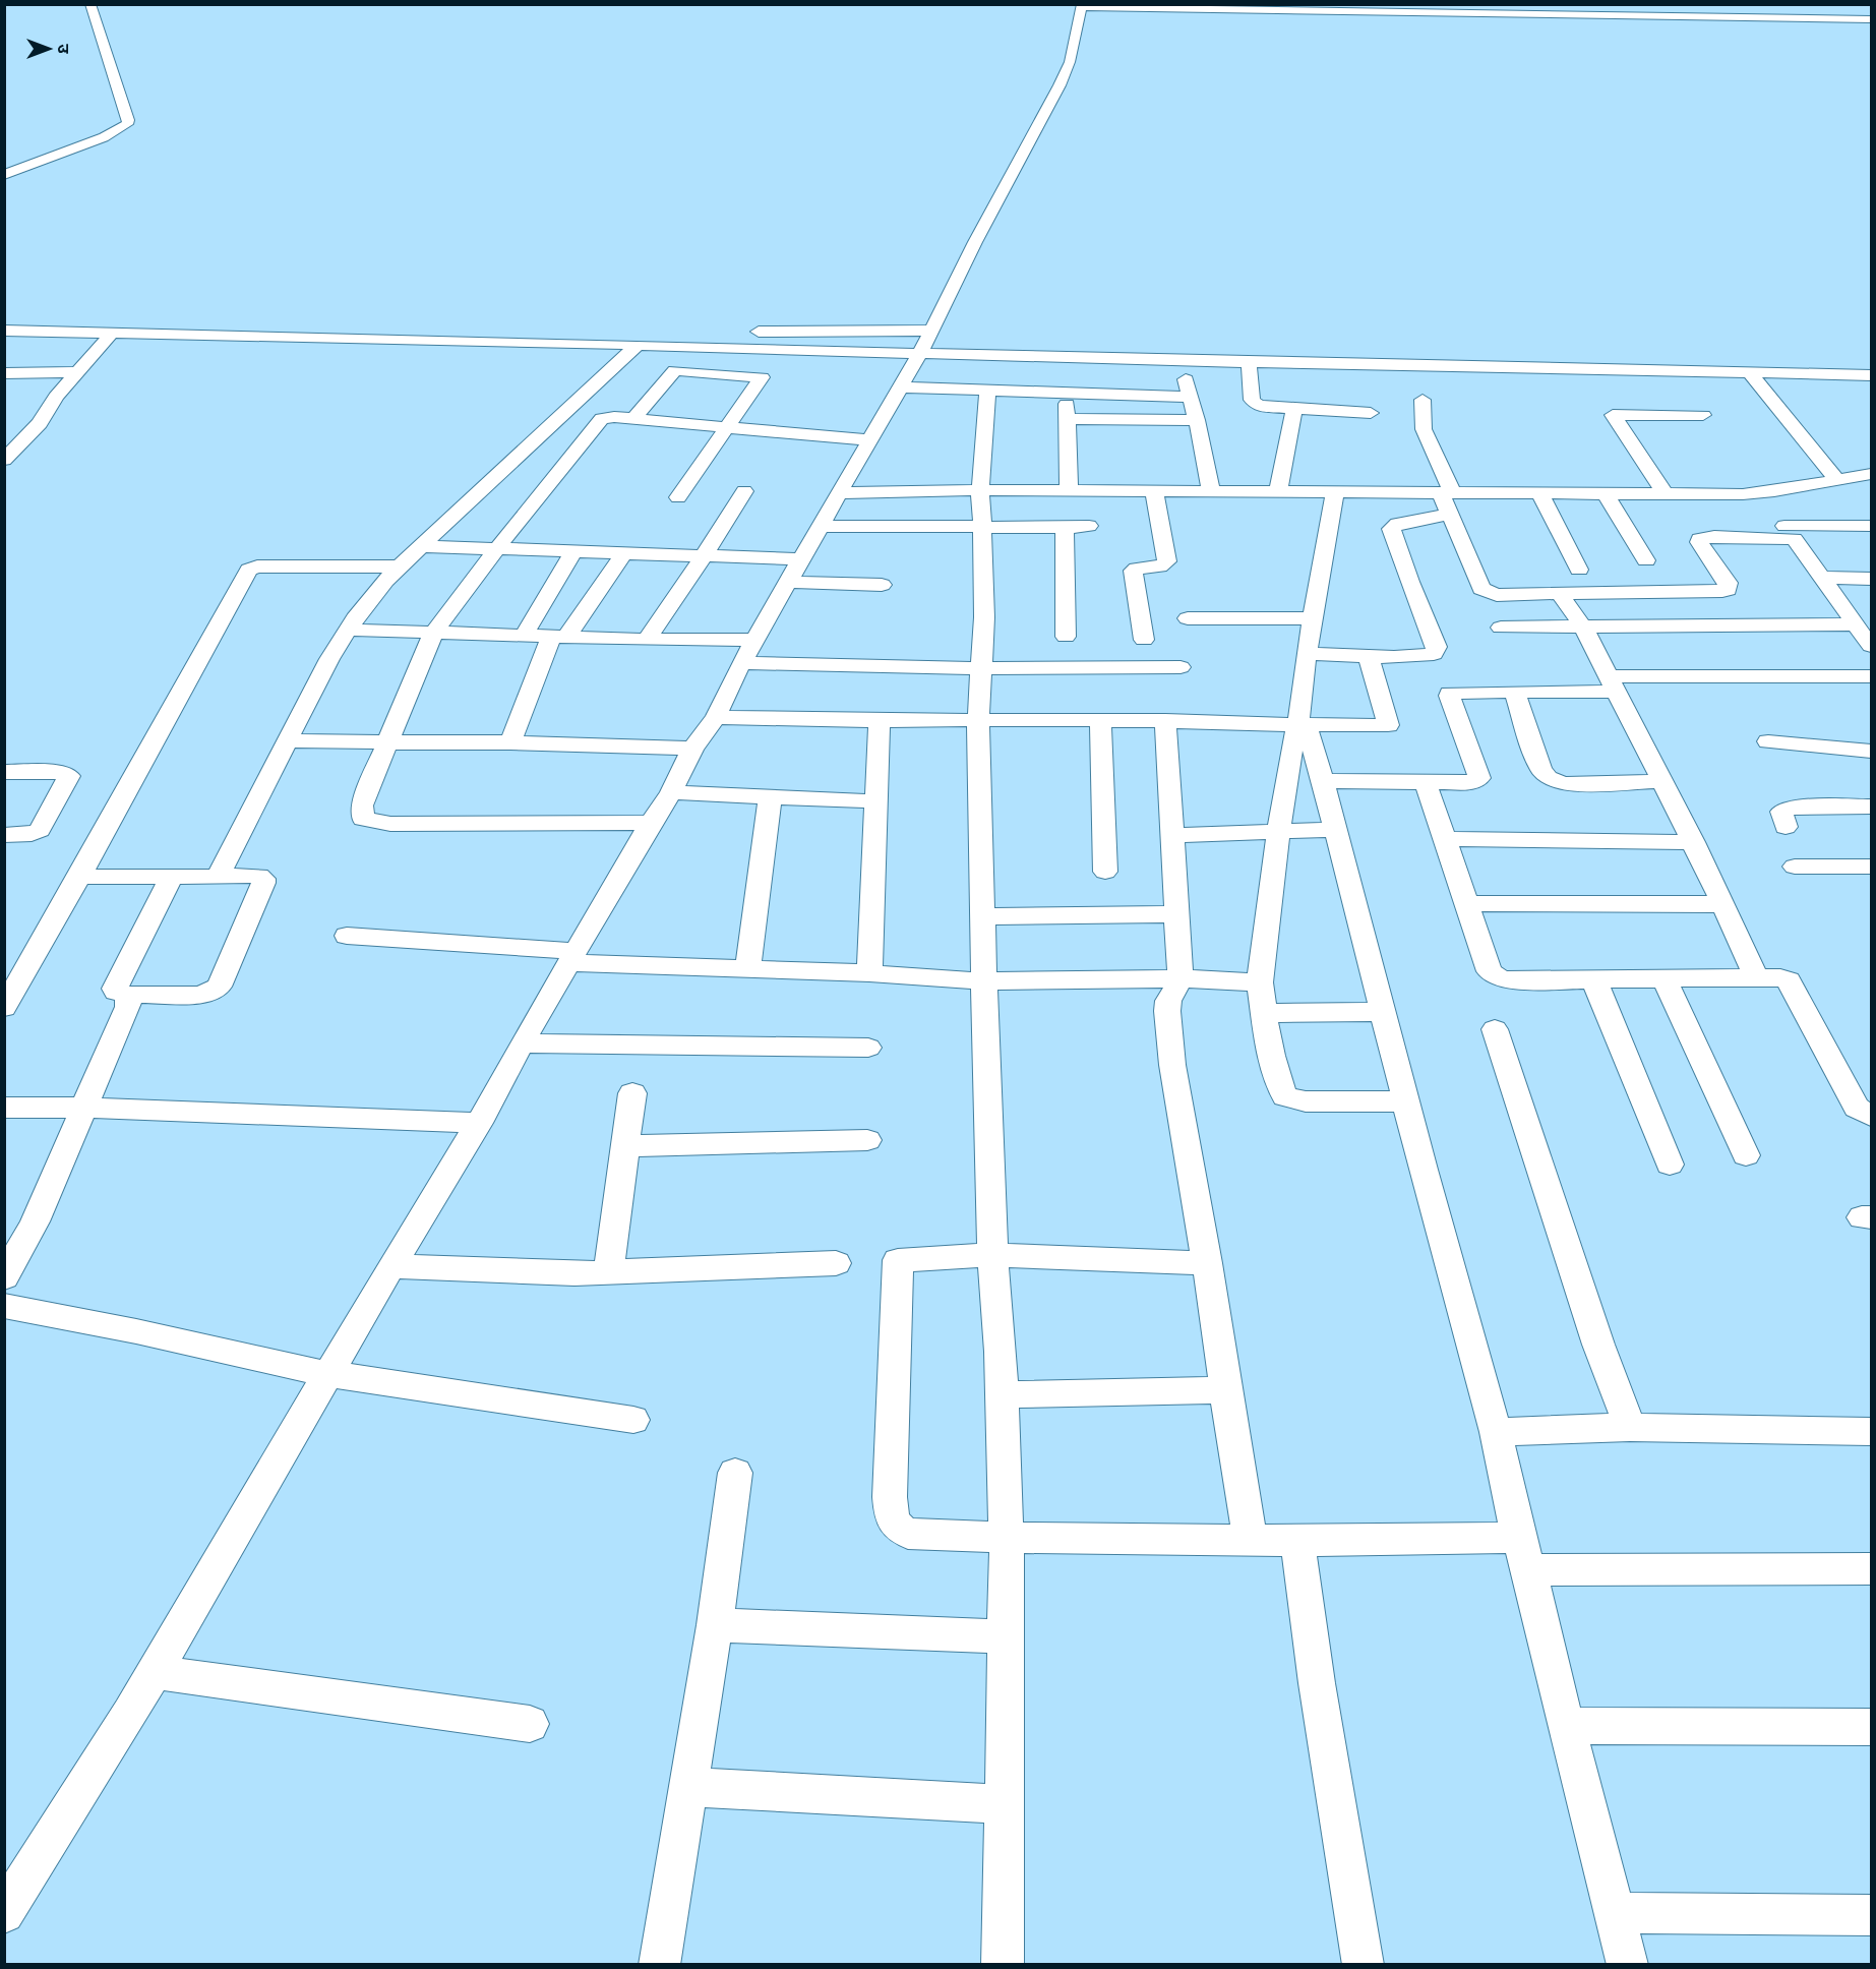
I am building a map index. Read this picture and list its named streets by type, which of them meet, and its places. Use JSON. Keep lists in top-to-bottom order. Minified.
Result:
{"north":"right"}
